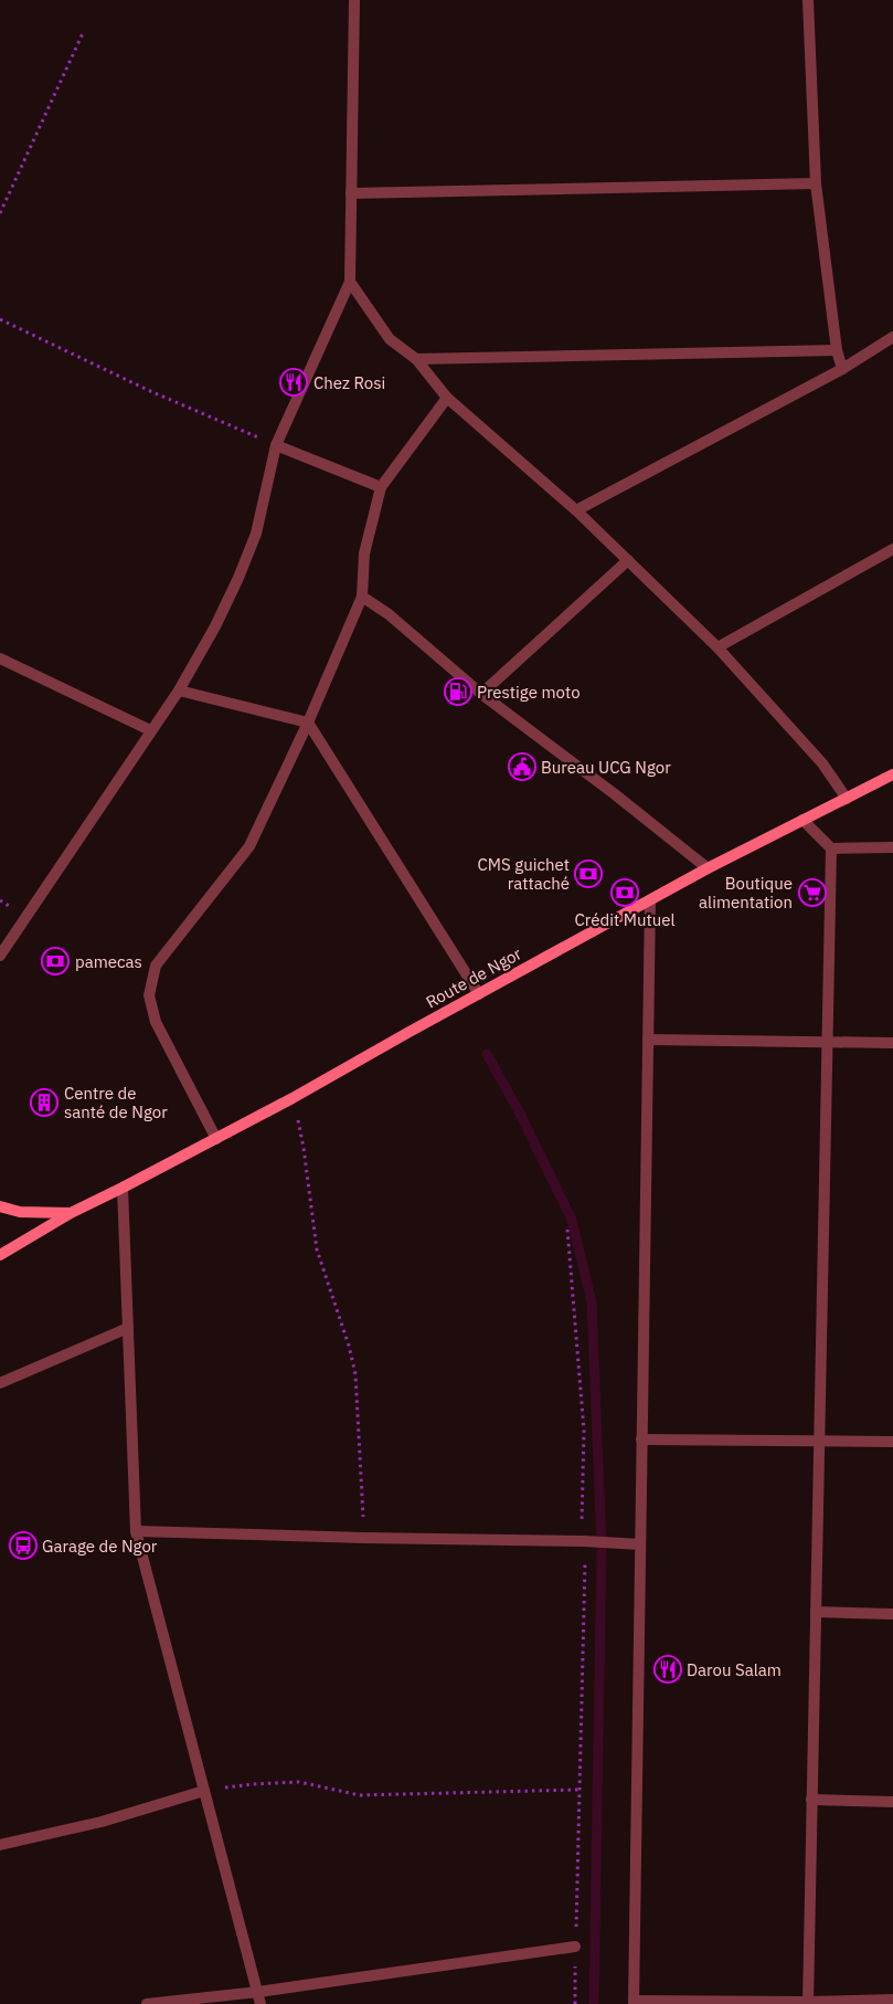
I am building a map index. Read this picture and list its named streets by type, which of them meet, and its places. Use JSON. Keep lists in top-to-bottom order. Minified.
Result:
{"streets":{"street":["Route de Ngor"]},"places":{"restaurant":["Chez Rosi","Darou Salam"],"fuel station":["Prestige moto"],"public building":["Bureau UCG Ngor"],"bank":["CMS guichet rattaché","Crédit Mutuel","pamecas"],"supermarket":["Boutique alimentation"],"building":["Centre de santé de Ngor"],"bus stop":["Garage de Ngor"]}}
